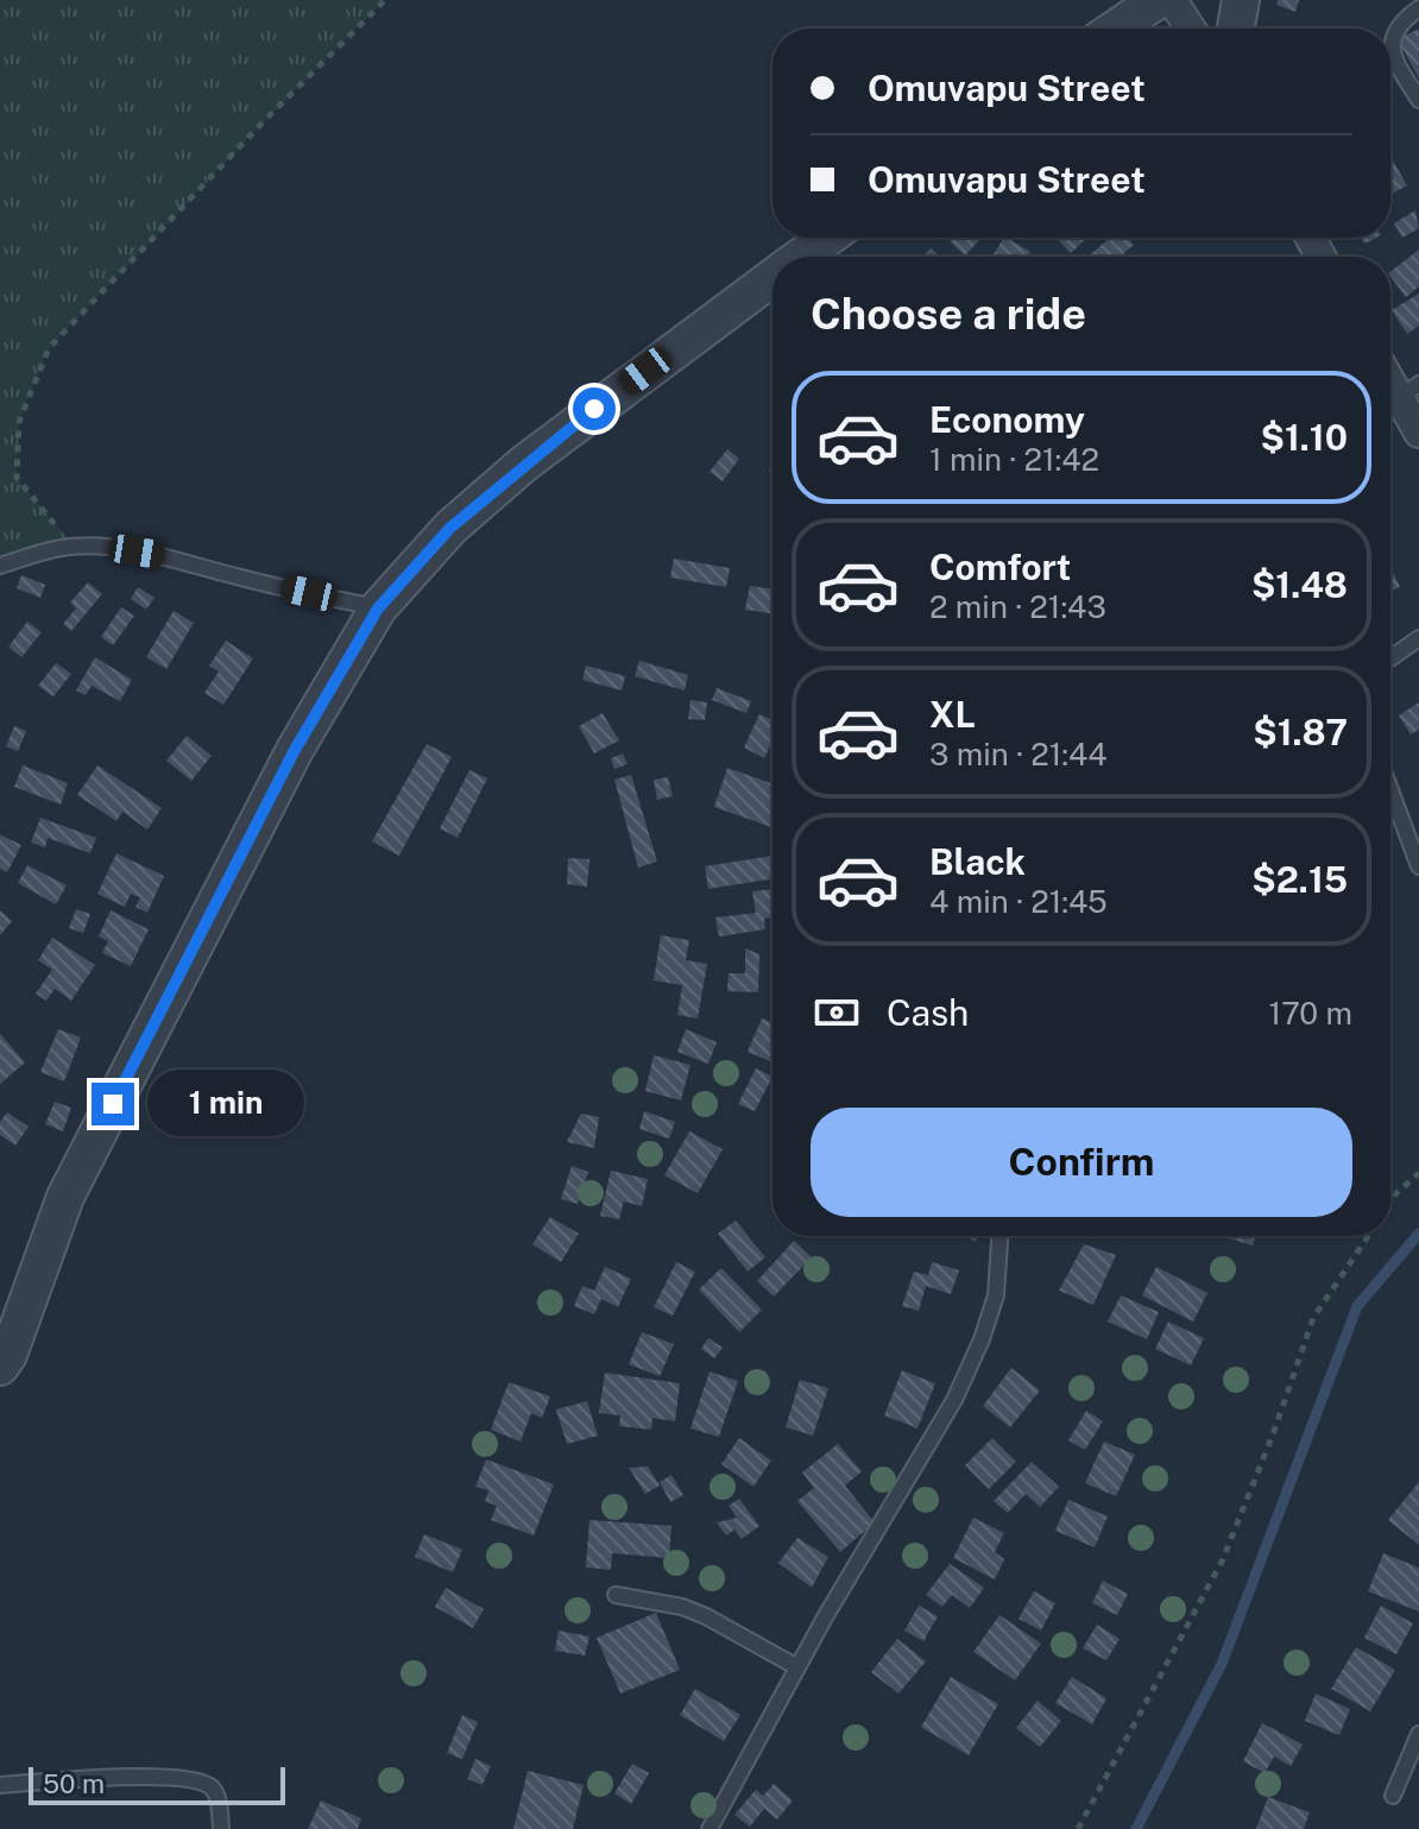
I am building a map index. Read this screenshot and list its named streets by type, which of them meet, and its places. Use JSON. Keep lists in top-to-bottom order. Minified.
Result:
{"scale_bar":"50 m","page":{"banner":["Omuvapu Street","Omuvapu Street"],"heading":"Choose a ride","list":[{"name":"Economy","note":"1 min · 21:42","value":"$1.10"},{"name":"Comfort","note":"2 min · 21:43","value":"$1.48"},{"name":"XL","note":"3 min · 21:44","value":"$1.87"},{"name":"Black","note":"4 min · 21:45","value":"$2.15"}],"pay":["Cash","170 m"],"bubble":"1 min","buttons":"Confirm","scale":"50 m"}}
